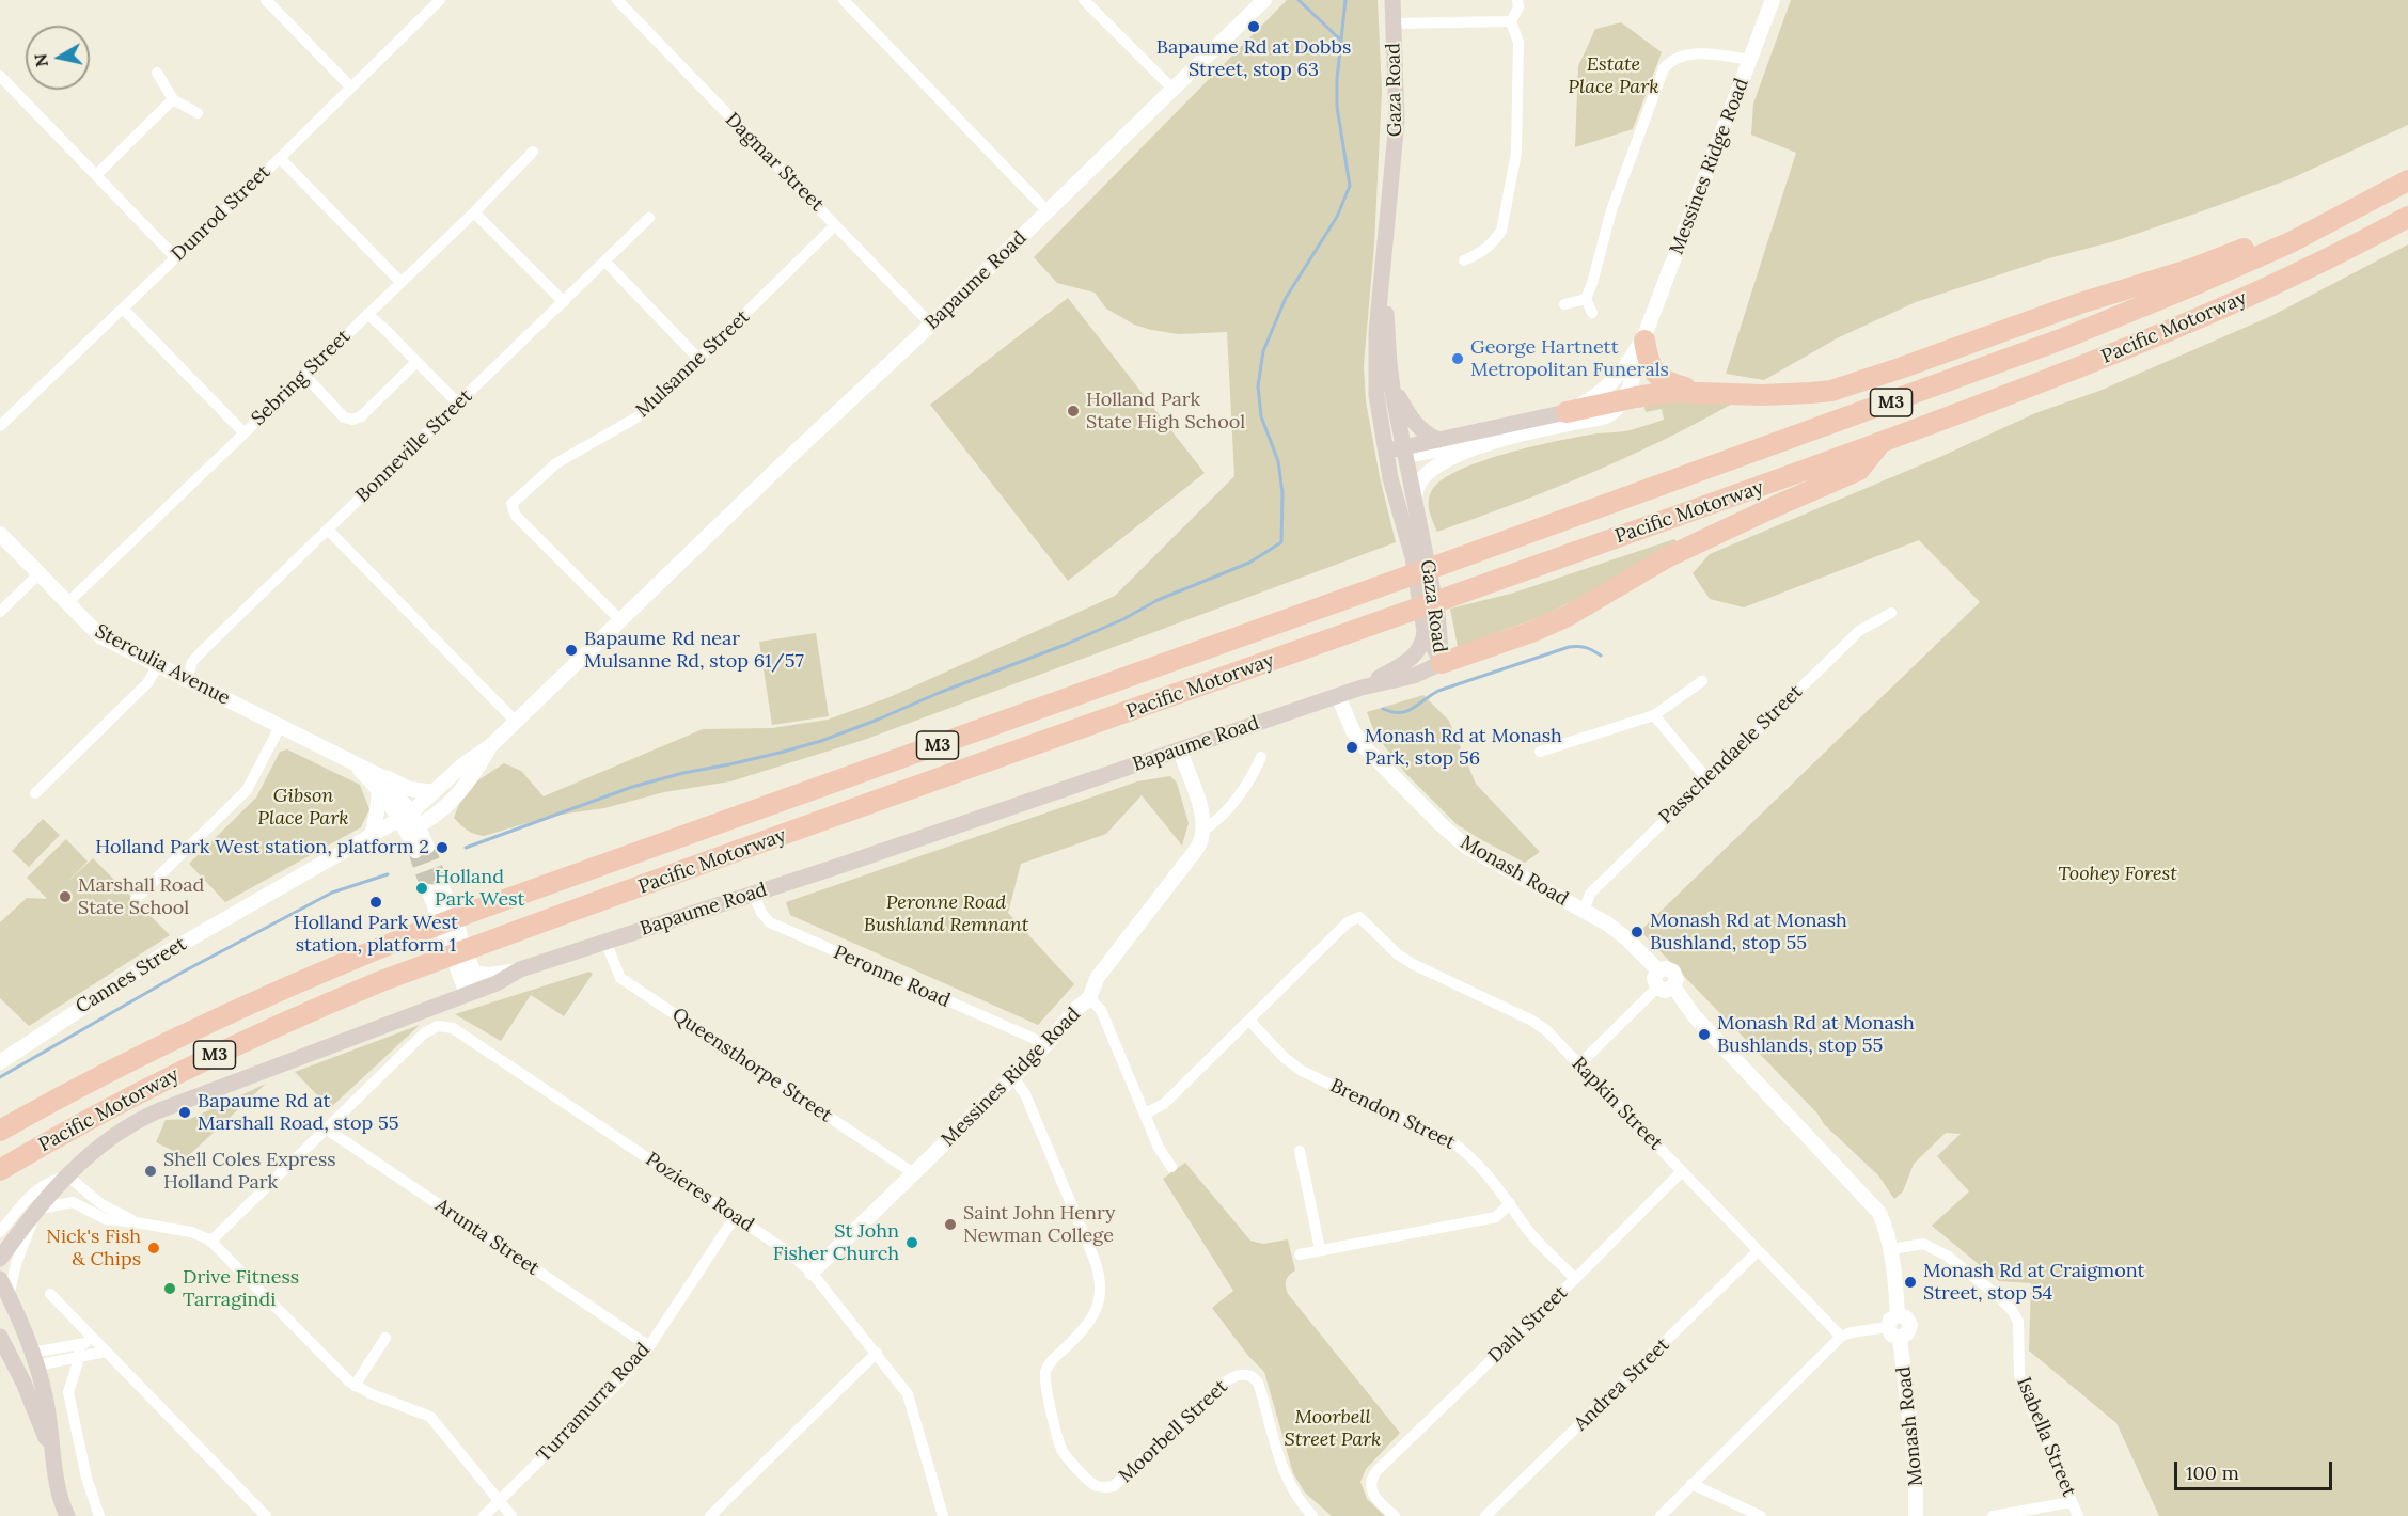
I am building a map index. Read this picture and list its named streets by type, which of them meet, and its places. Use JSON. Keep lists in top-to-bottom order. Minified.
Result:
{"streets":{"highway":["Pacific Motorway","M3"],"main road":["Gaza Road","Messines Ridge Road","Bapaume Road"],"street":["Dagmar Street","Dunrod Street","Mulsanne Street","Sebring Street","Bonneville Street","Sterculia Avenue","Passchendaele Street","Monash Road","Cannes Street","Peronne Road","Queensthorpe Street","Rapkin Street","Brendon Street","Pozieres Road","Arunta Street","Dahl Street","Andrea Street","Turramurra Road","Moorbell Street","Isabella Street"]},"crossings":[["Gaza Road","Messines Ridge Road"],["Gaza Road","Bapaume Road"],["Dagmar Street","Bapaume Road"],["Dagmar Street","Mulsanne Street"],["Messines Ridge Road","Peronne Road"],["Messines Ridge Road","Queensthorpe Street"],["Messines Ridge Road","Pozieres Road"],["Messines Ridge Road","Moorbell Street"],["Bapaume Road","Mulsanne Street"],["Bapaume Road","Sterculia Avenue"],["Bapaume Road","Monash Road"],["Bapaume Road","Cannes Street"],["Bapaume Road","Peronne Road"],["Bapaume Road","Queensthorpe Street"],["Sebring Street","Sterculia Avenue"],["Bonneville Street","Sterculia Avenue"],["Sterculia Avenue","Cannes Street"],["Passchendaele Street","Monash Road"],["Monash Road","Isabella Street"],["Rapkin Street","Brendon Street"],["Rapkin Street","Dahl Street"],["Rapkin Street","Andrea Street"],["Brendon Street","Dahl Street"],["Pozieres Road","Arunta Street"],["Pozieres Road","Turramurra Road"],["Arunta Street","Turramurra Road"]],"parks":["Estate Place Park","Gibson Place Park","Toohey Forest","Peronne Road Bushland Remnant","Moorbell Street Park"],"places":["Bapaume Rd at Dobbs Street, stop 63","George Hartnett Metropolitan Funerals","Holland Park State High School","Bapaume Rd near Mulsanne Rd, stop 61/57","Monash Rd at Monash Park, stop 56","Holland Park West station, platform 2","Holland Park West","Marshall Road State School","Holland Park West station, platform 1","Monash Rd at Monash Bushland, stop 55","Monash Rd at Monash Bushlands, stop 55","Bapaume Rd at Marshall Road, stop 55","Shell Coles Express Holland Park","Saint John Henry Newman College","St John Fisher Church","Nick's Fish & Chips","Monash Rd at Craigmont Street, stop 54","Drive Fitness Tarragindi"],"scale_bar":"100 m","north":"left"}
